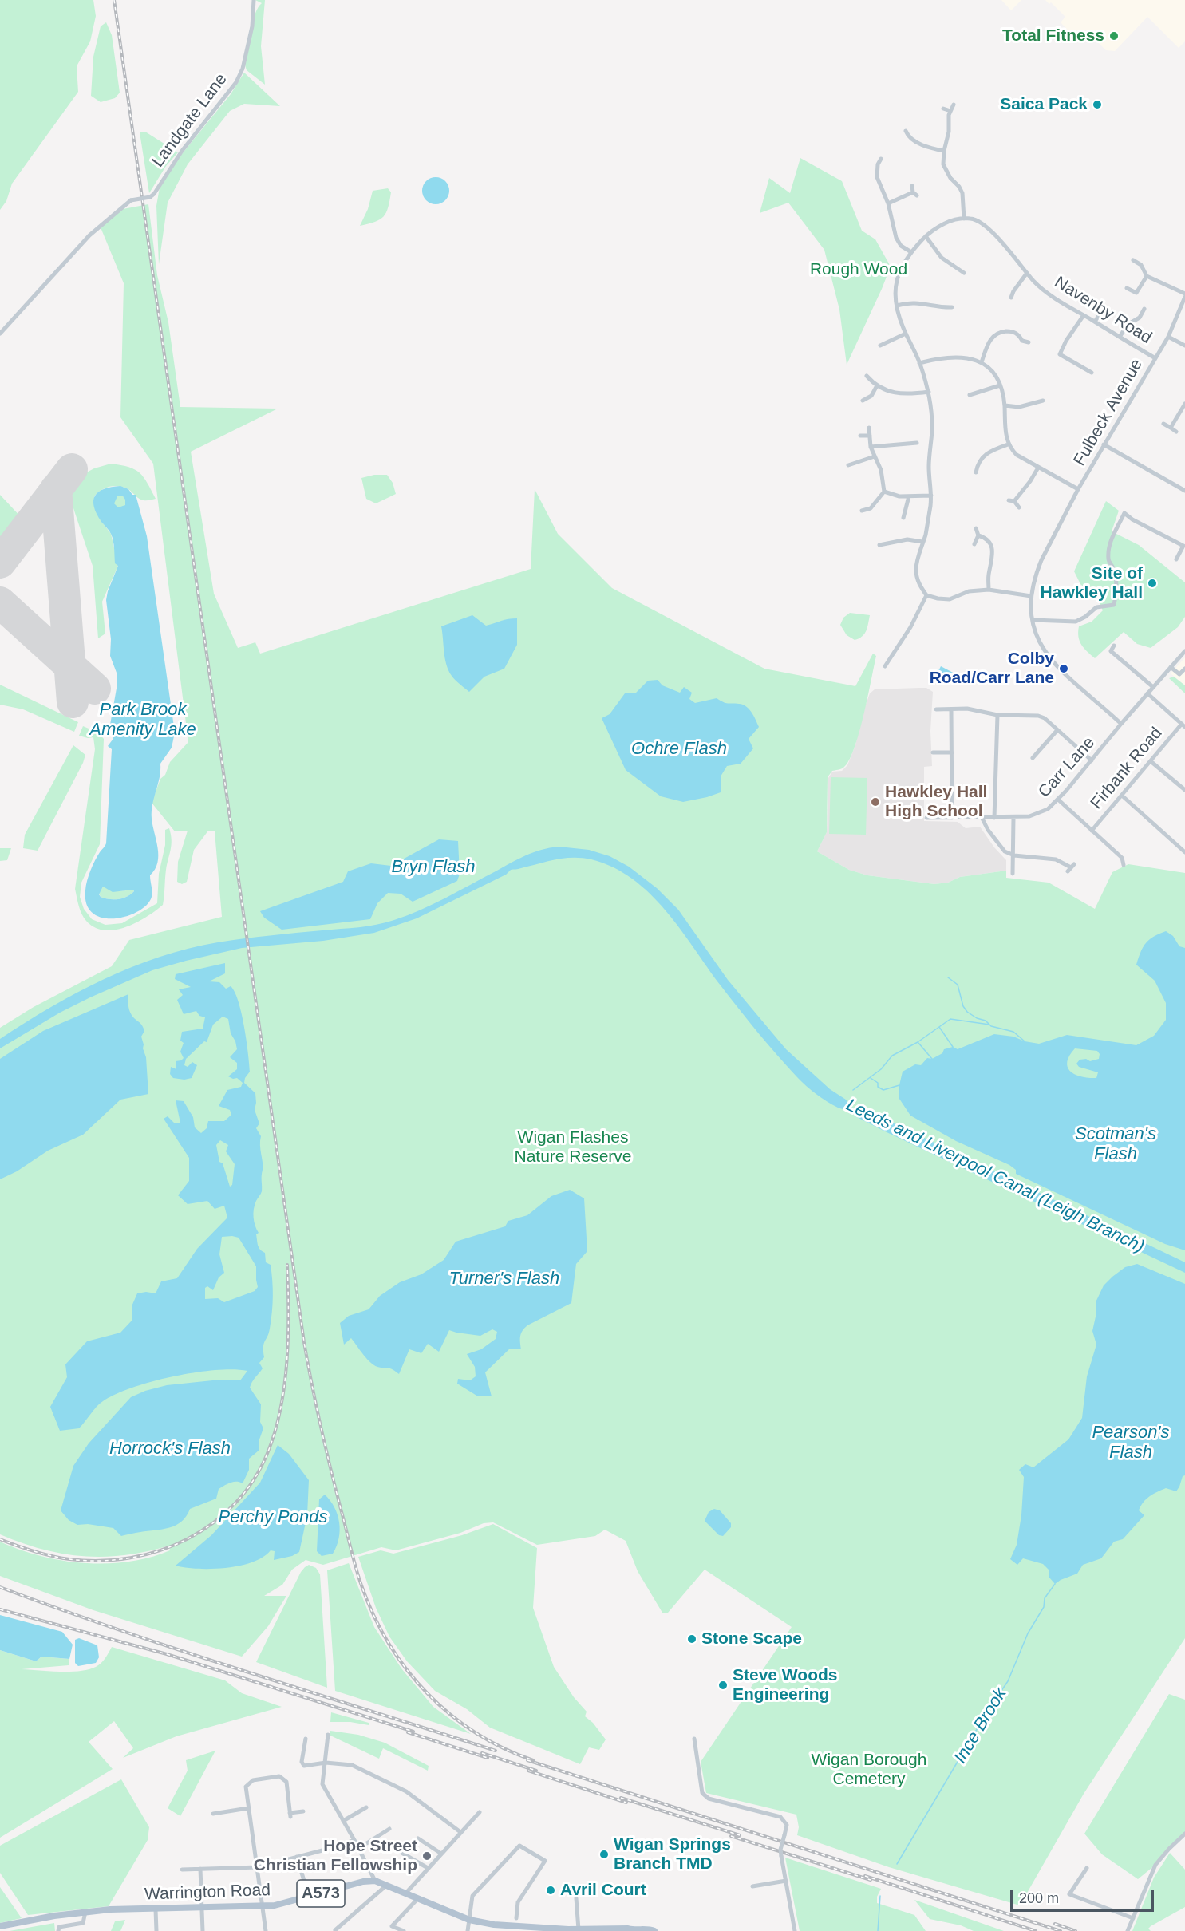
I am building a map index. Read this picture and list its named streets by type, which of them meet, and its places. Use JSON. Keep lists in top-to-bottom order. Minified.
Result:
{"streets":{"main road":["Warrington Road","A573"],"street":["Landgate Lane","Navenby Road","Fulbeck Avenue","Carr Lane","Firbank Road"]},"crossings":[["Navenby Road","Fulbeck Avenue"],["Fulbeck Avenue","Carr Lane"],["Warrington Road","A573"]],"water":["Park Brook Amenity Lake","Ochre Flash","Bryn Flash","Scotman's Flash","Leeds and Liverpool Canal (Leigh Branch)","Turner's Flash","Pearson's Flash","Horrock's Flash","Perchy Ponds","Ince Brook"],"parks":["Rough Wood","Wigan Flashes Nature Reserve","Wigan Borough Cemetery"],"places":["Total Fitness","Saica Pack","Site of Hawkley Hall","Colby Road/Carr Lane","Hawkley Hall High School","Stone Scape","Steve Woods Engineering","Wigan Springs Branch TMD","Hope Street Christian Fellowship","Avril Court"],"scale_bar":"200 m"}
